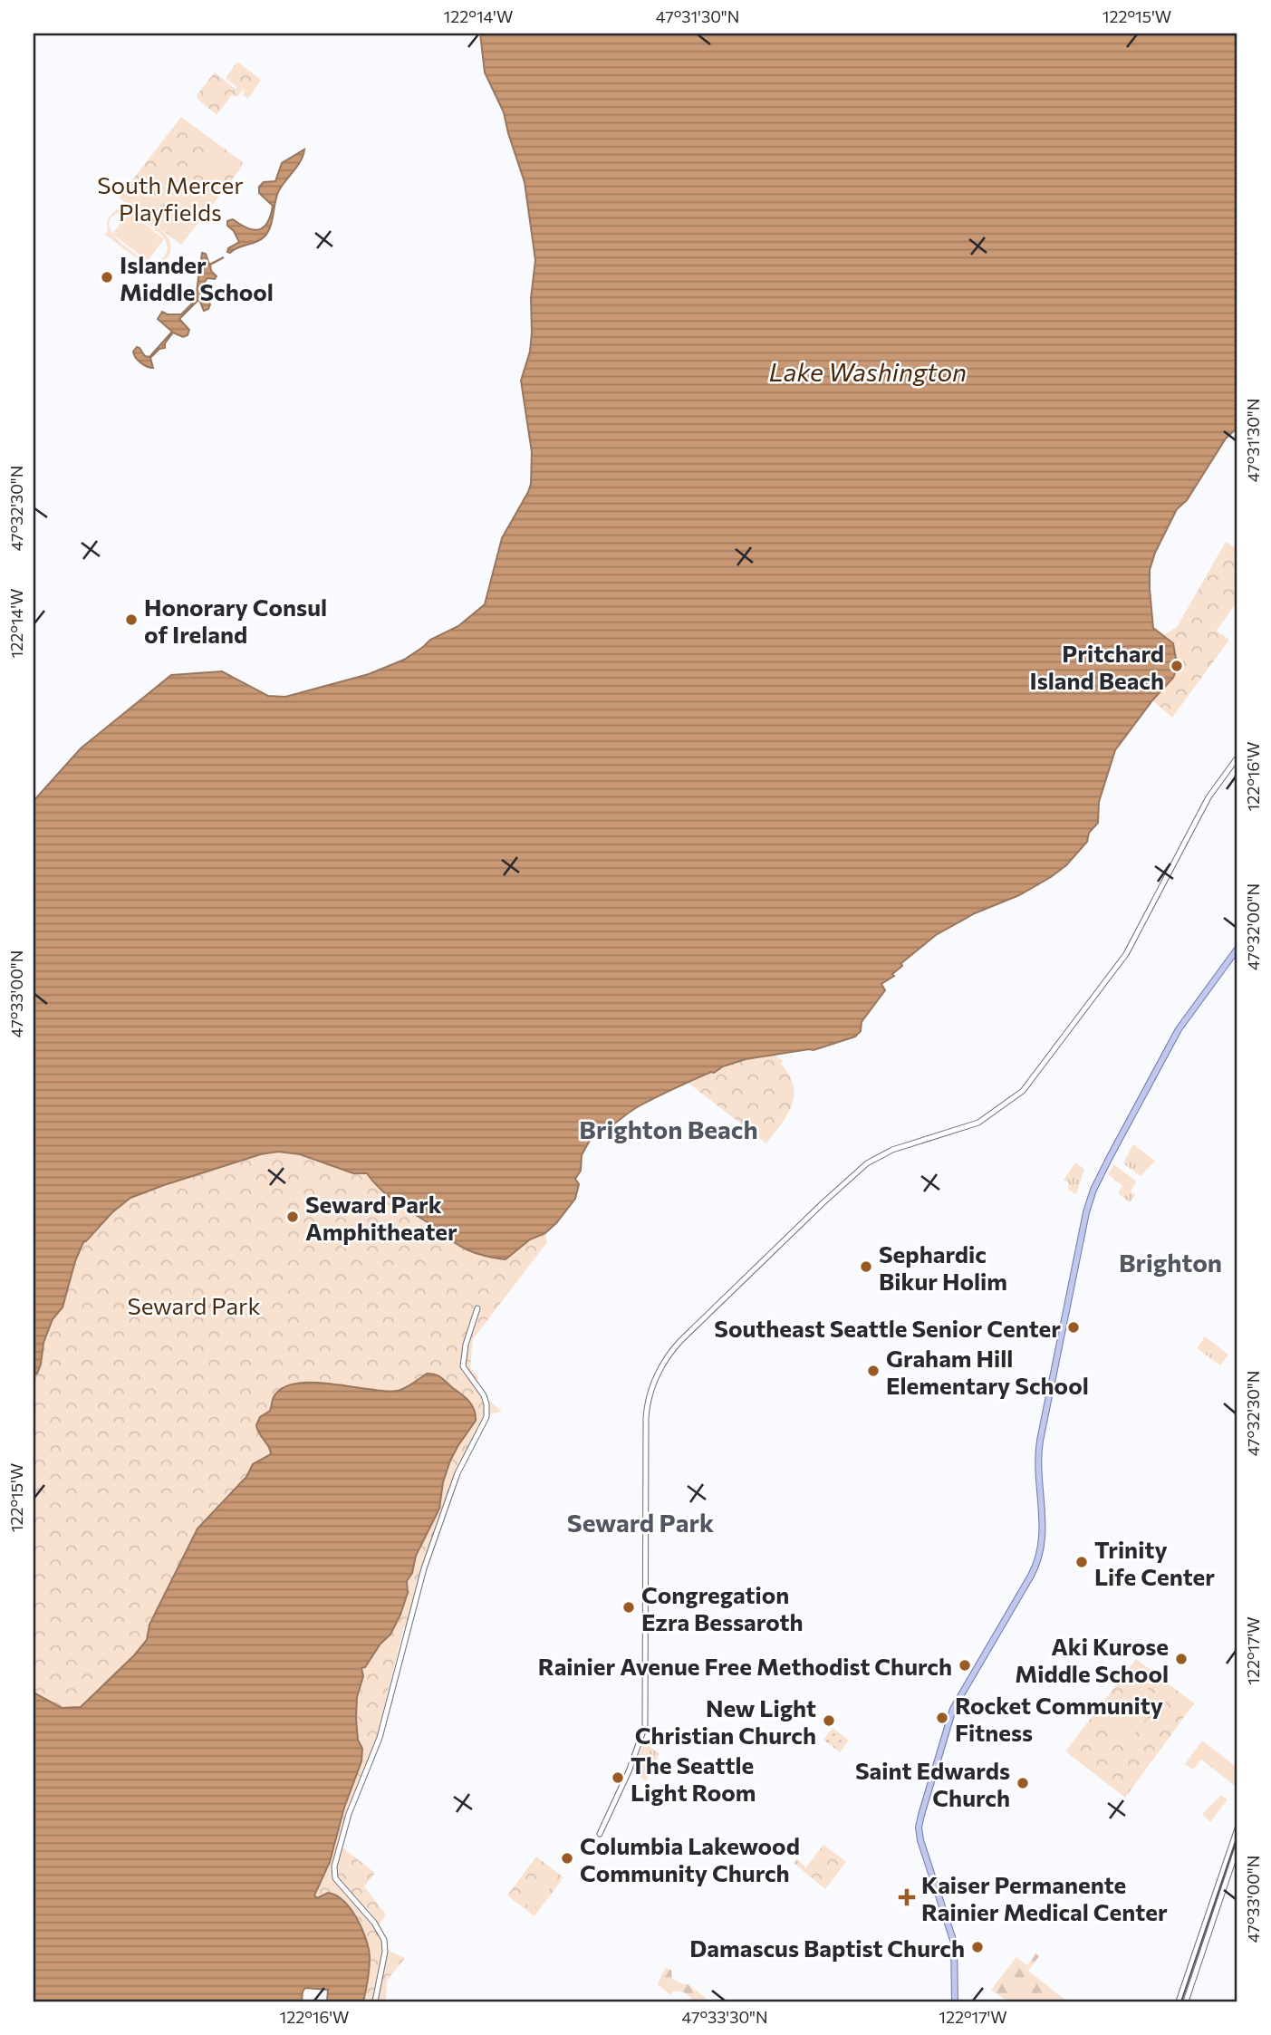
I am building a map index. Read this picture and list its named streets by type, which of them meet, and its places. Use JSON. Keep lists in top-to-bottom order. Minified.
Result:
{"districts":["Brighton Beach","Brighton","Seward Park"],"water":["Lake Washington"],"parks":["South Mercer Playfields","Seward Park"],"places":{"other":["Islander Middle School","Honorary Consul of Ireland","Pritchard Island Beach","Seward Park Amphitheater","Sephardic Bikur Holim","Southeast Seattle Senior Center","Graham Hill Elementary School","Trinity Life Center","Congregation Ezra Bessaroth","Aki Kurose Middle School","Rainier Avenue Free Methodist Church","Rocket Community Fitness","New Light Christian Church","The Seattle Light Room","Saint Edwards Church","Columbia Lakewood Community Church","Damascus Baptist Church"],"health":["Kaiser Permanente Rainier Medical Center"]},"coordinates":["122°14'W","47°31'30\"N","122°15'W","47°32'30\"N","122°16'W","47°32'00\"N","47°33'00\"N","122°17'W","47°33'30\"N"]}
